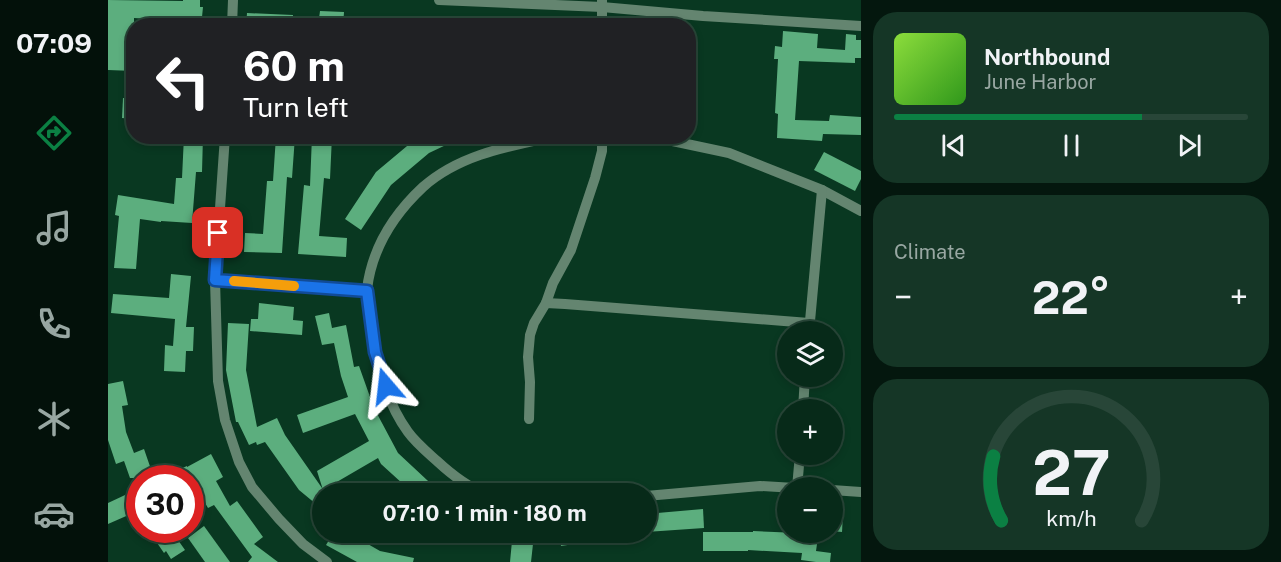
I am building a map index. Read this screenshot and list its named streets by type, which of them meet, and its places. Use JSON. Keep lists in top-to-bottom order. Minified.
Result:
{"page":{"tabs":"07:09","turn":["60 m","Turn left"],"song":["Northbound","June Harbor"],"tile":"Climate","heat":["−","22°","+"],"map_buttons":["+","−"],"limit":"30","trip":"07:10 · 1 min · 180 m","gauge":["27","km/h"]}}
